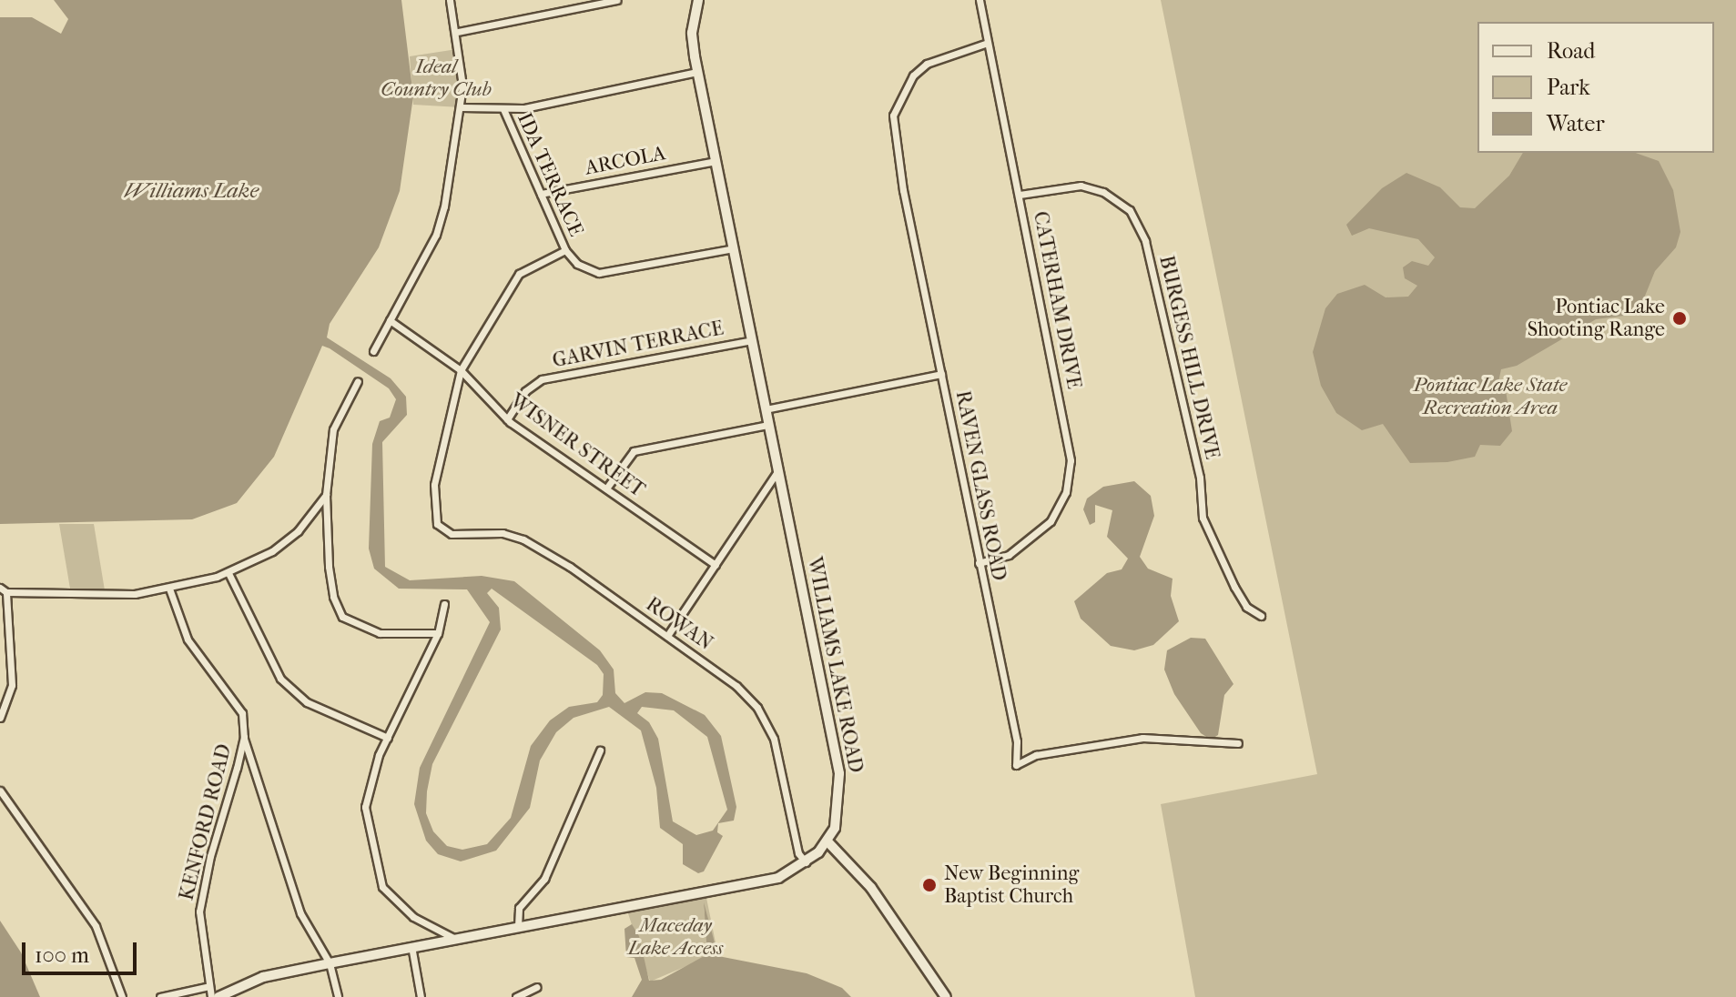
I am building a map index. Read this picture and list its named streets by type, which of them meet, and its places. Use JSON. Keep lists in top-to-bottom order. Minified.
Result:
{"streets":{"main road":["WILLIAMS LAKE ROAD"],"street":["ARCOLA","IDA TERRACE","CATERHAM DRIVE","GARVIN TERRACE","BURGESS HILL DRIVE","WISNER STREET","RAVEN GLASS ROAD","ROWAN","KENFORD ROAD"]},"crossings":[["ARCOLA","IDA TERRACE"],["ARCOLA","WILLIAMS LAKE ROAD"],["IDA TERRACE","WILLIAMS LAKE ROAD"],["CATERHAM DRIVE","BURGESS HILL DRIVE"],["CATERHAM DRIVE","RAVEN GLASS ROAD"],["GARVIN TERRACE","WISNER STREET"],["GARVIN TERRACE","WILLIAMS LAKE ROAD"],["WISNER STREET","ROWAN"],["ROWAN","WILLIAMS LAKE ROAD"]],"water":["Williams Lake"],"parks":["Ideal Country Club","Pontiac Lake State Recreation Area","Maceday Lake Access"],"places":["Pontiac Lake Shooting Range","New Beginning Baptist Church"],"legend":["Road","Park","Water"],"scale_bar":"100 m"}
